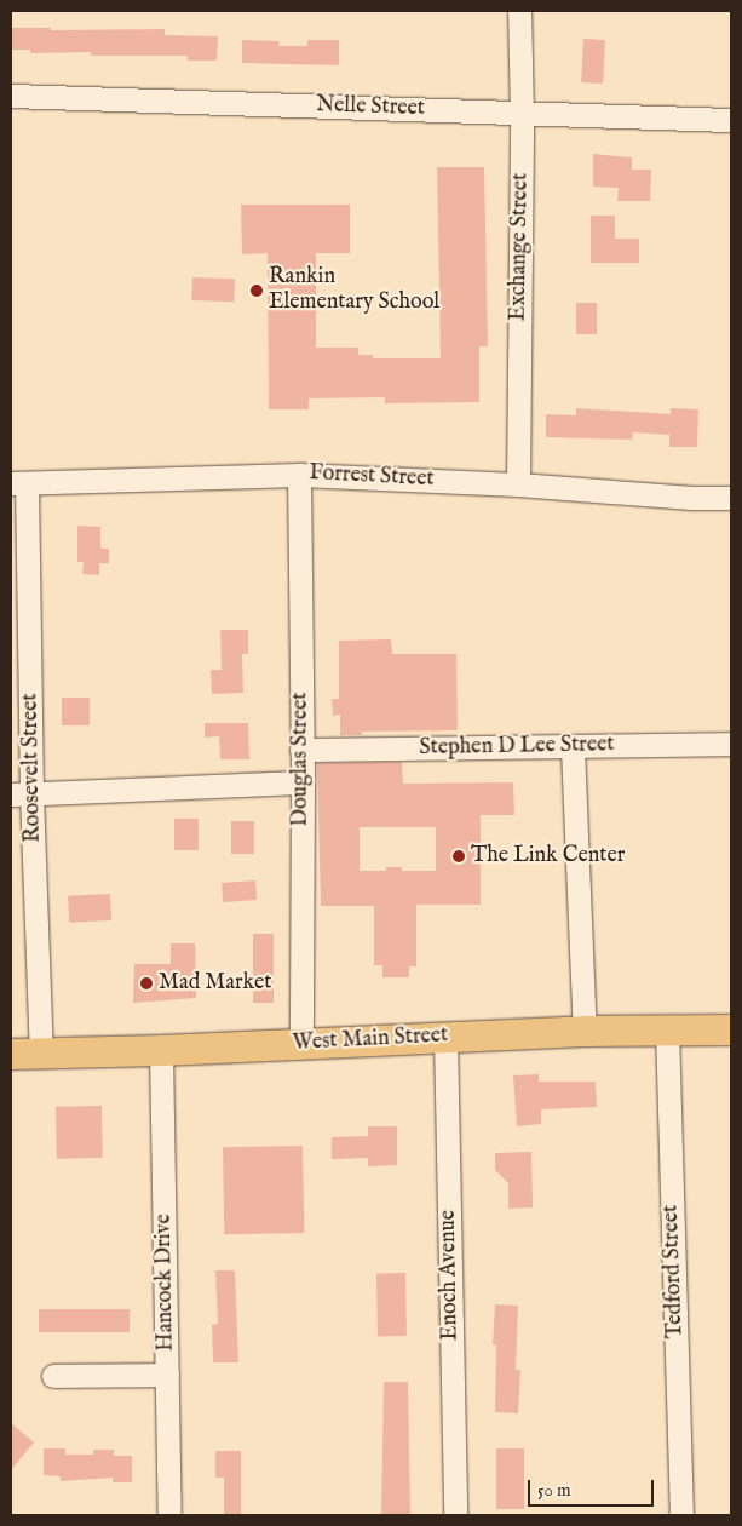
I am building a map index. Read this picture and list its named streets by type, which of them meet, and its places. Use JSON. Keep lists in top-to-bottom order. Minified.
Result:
{"streets":{"main road":["West Main Street"],"street":["Nelle Street","Exchange Street","Forrest Street","Stephen D Lee Street","Douglas Street","Roosevelt Street","Tedford Street","Enoch Avenue","Hancock Drive"]},"crossings":[["Nelle Street","Exchange Street"],["Exchange Street","Forrest Street"],["Forrest Street","Douglas Street"],["Forrest Street","Roosevelt Street"],["Stephen D Lee Street","Douglas Street"],["Douglas Street","West Main Street"],["Roosevelt Street","West Main Street"],["West Main Street","Tedford Street"],["West Main Street","Enoch Avenue"],["West Main Street","Hancock Drive"]],"places":["Rankin Elementary School","The Link Center","Mad Market"],"scale_bar":"50 m"}
